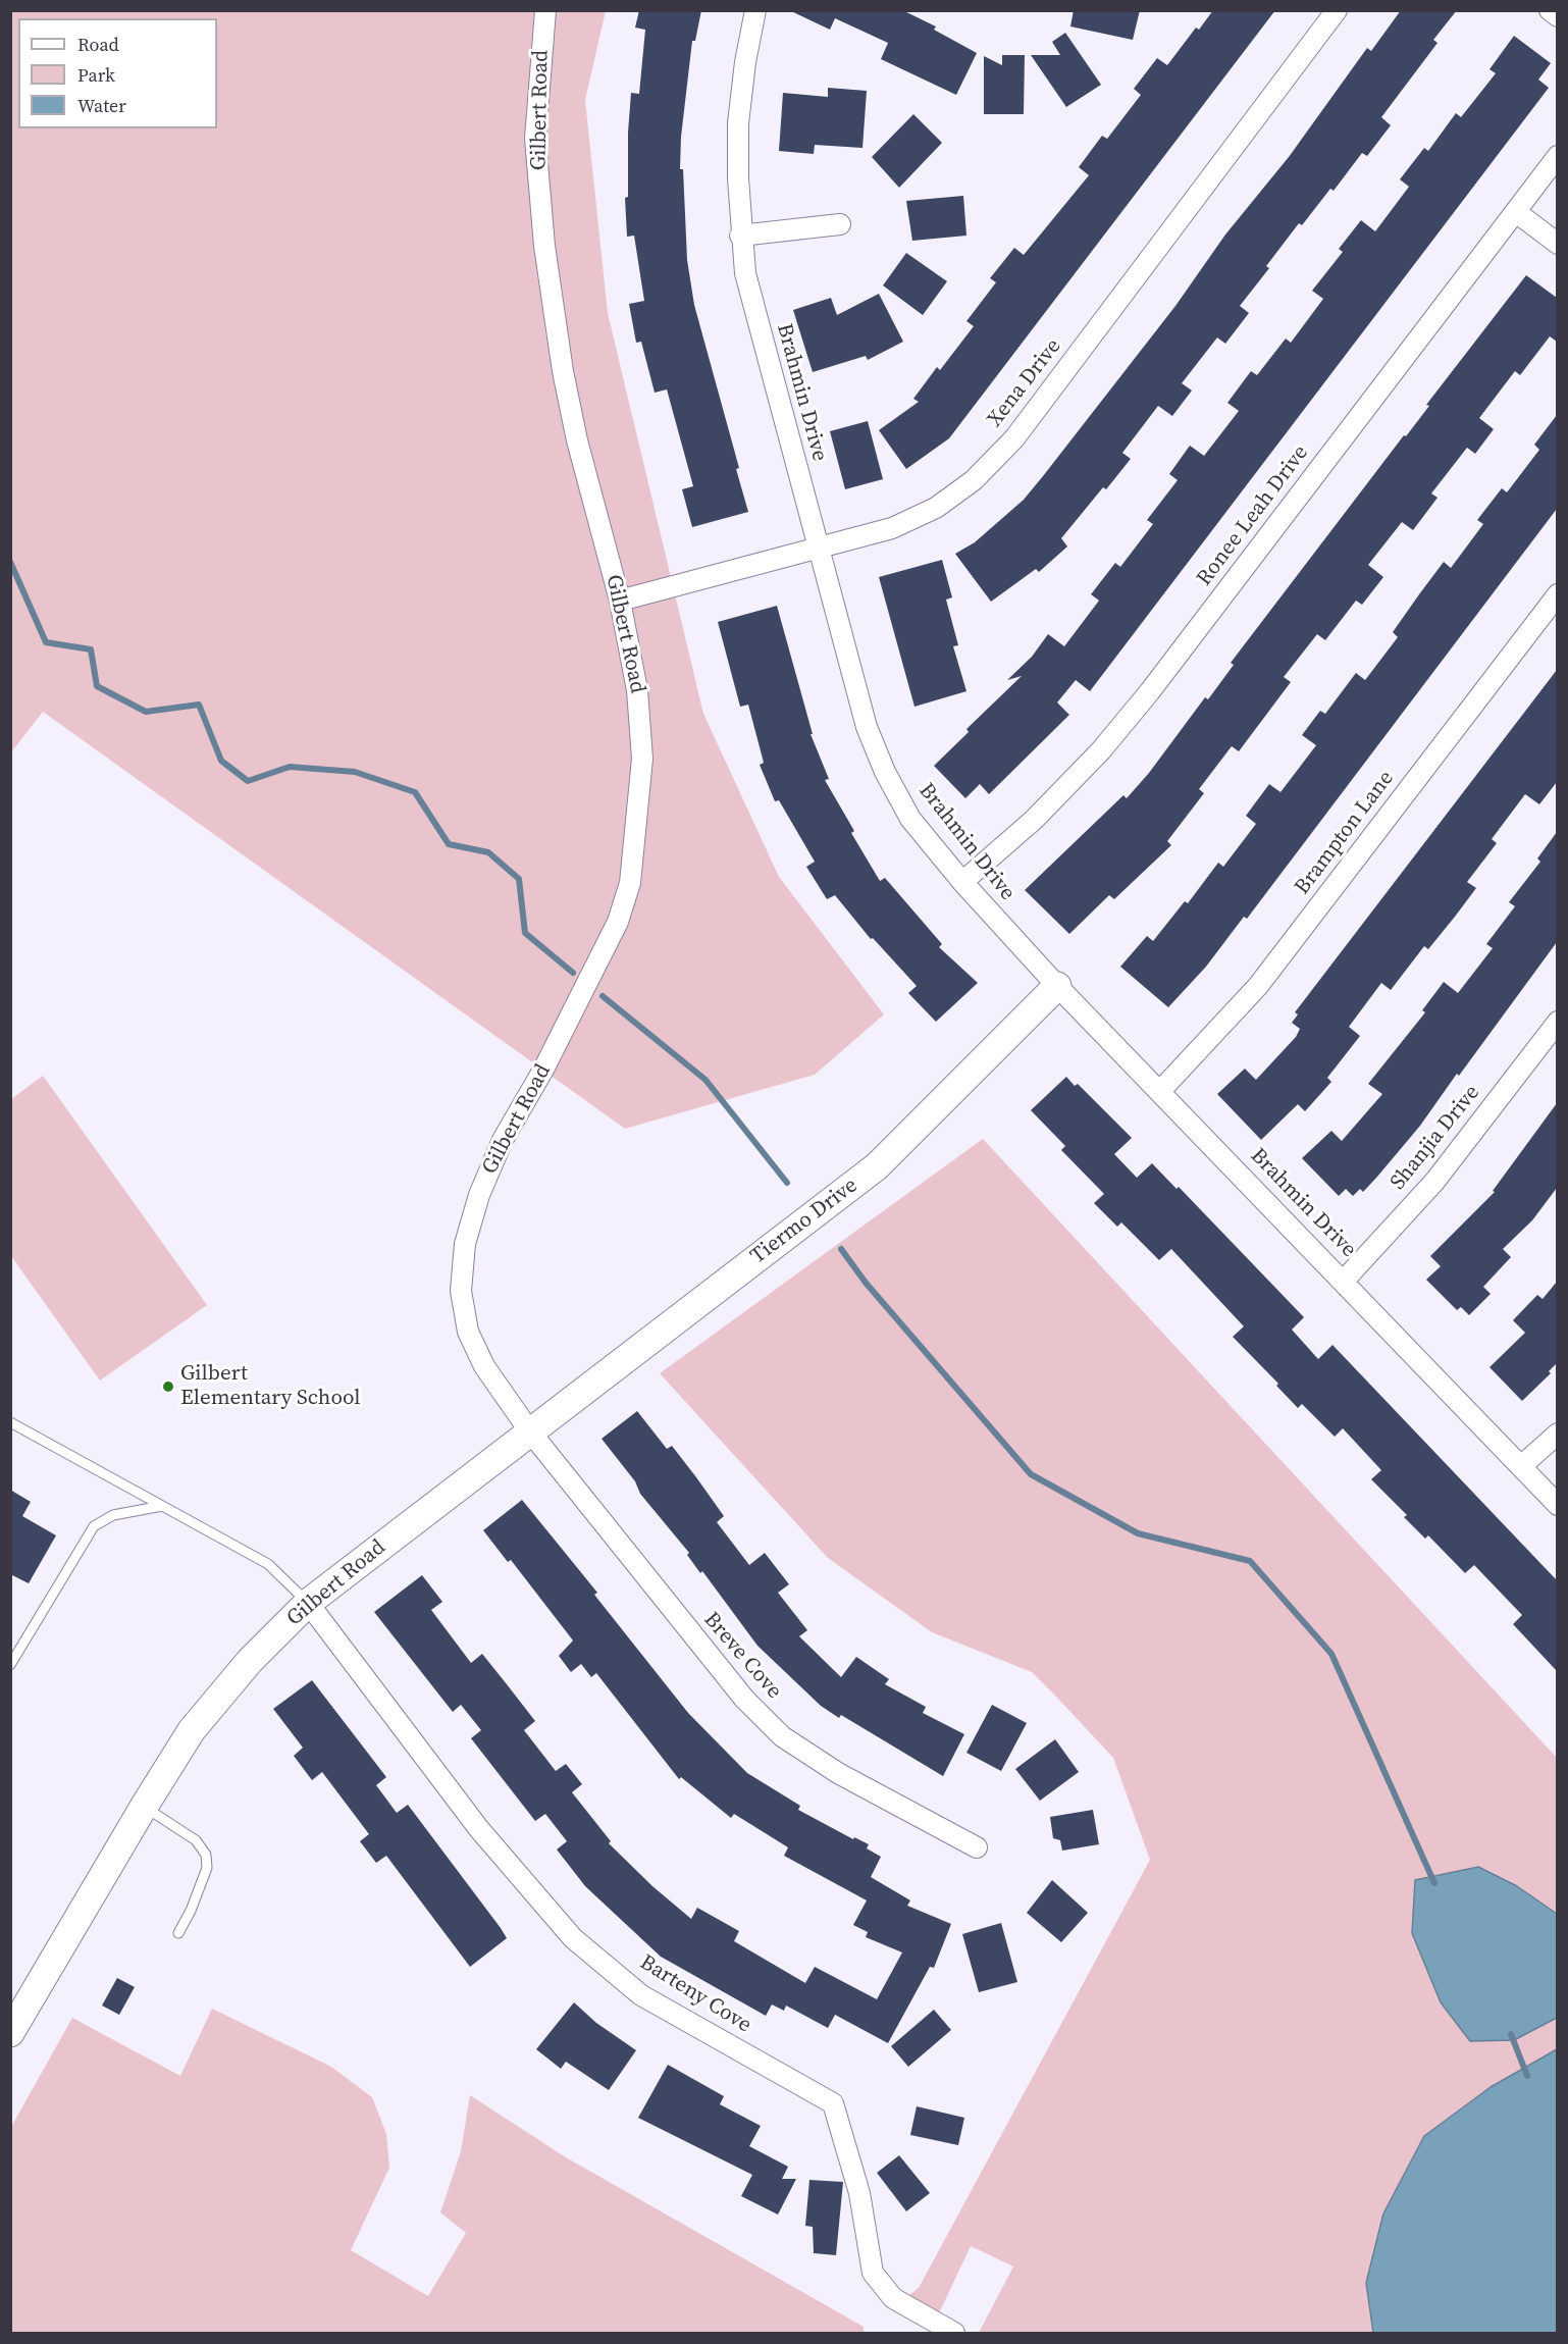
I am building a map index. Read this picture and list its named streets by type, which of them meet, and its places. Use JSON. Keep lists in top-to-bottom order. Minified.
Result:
{"streets":{"street":["Gilbert Road","Xena Drive","Brahmin Drive","Ronee Leah Drive","Brampton Lane","Shanjia Drive","Tiermo Drive","Breve Cove","Barteny Cove"]},"crossings":[["Gilbert Road","Xena Drive"],["Gilbert Road","Tiermo Drive"],["Gilbert Road","Breve Cove"],["Gilbert Road","Barteny Cove"],["Xena Drive","Brahmin Drive"],["Brahmin Drive","Ronee Leah Drive"],["Brahmin Drive","Brampton Lane"],["Brahmin Drive","Shanjia Drive"],["Brahmin Drive","Tiermo Drive"],["Tiermo Drive","Breve Cove"]],"places":["Gilbert Elementary School"],"legend":["Road","Park","Water"]}
